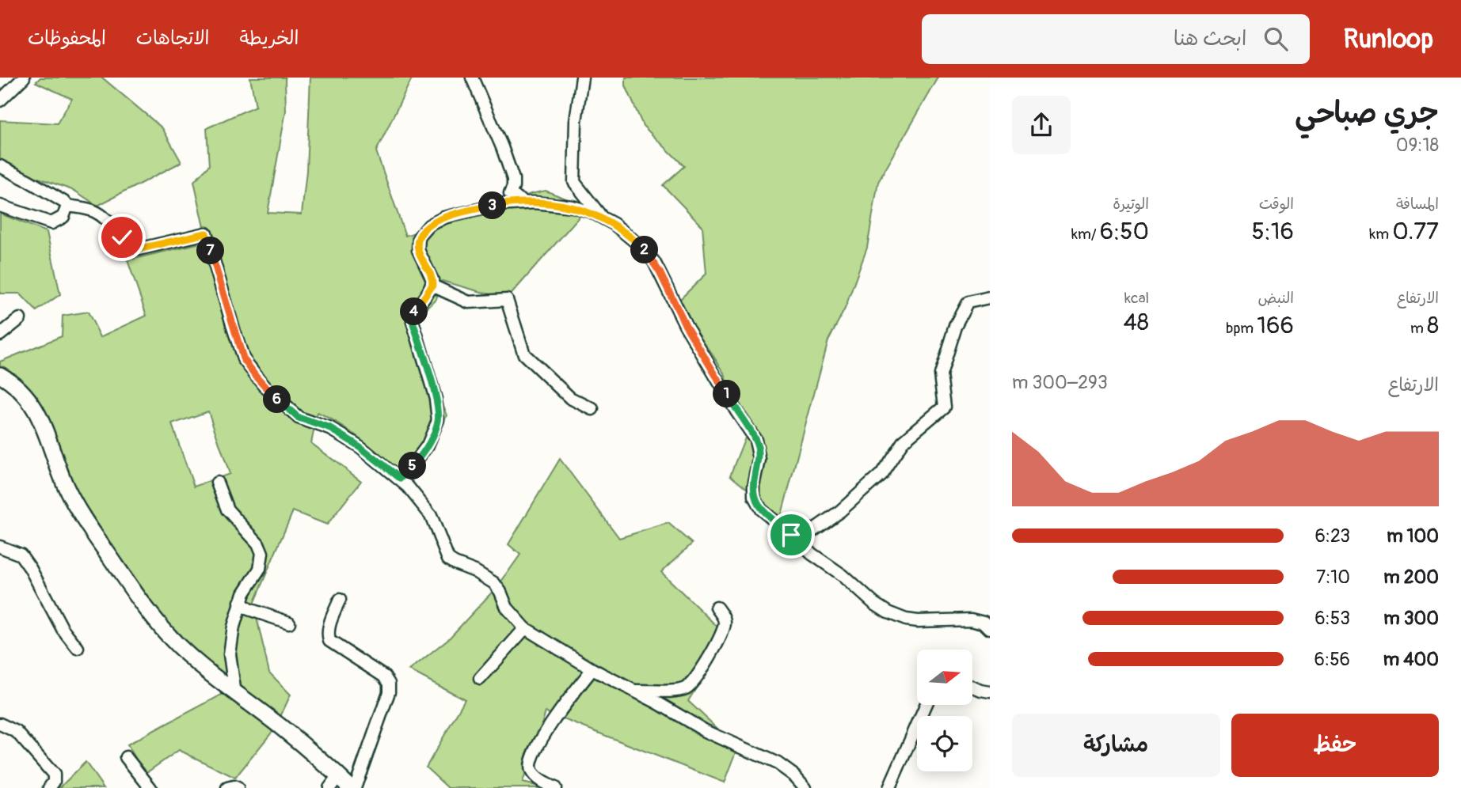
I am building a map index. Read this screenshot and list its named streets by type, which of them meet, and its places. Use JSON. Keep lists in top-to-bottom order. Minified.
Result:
{"north":"right","page":{"header":"Runloop","search":"ابحث هنا","nav":["الخريطة","الاتجاهات","المحفوظات"],"heading":["جري صباحي","09:18"],"stats":[["المسافة","0.77 km"],["الوقت","5:16"],["الوتيرة","6:50 /km"],["الارتفاع","8 m"],["النبض","166 bpm"],["kcal","48"]],"pins":["3","2","7","4","1","6","5"],"chart":["الارتفاع","293–300 m"],"list":[{"name":"100 m","note":"6:23"},{"name":"200 m","note":"7:10"},{"name":"300 m","note":"6:53"},{"name":"400 m","note":"6:56"}],"buttons":["حفظ","مشاركة"]}}
